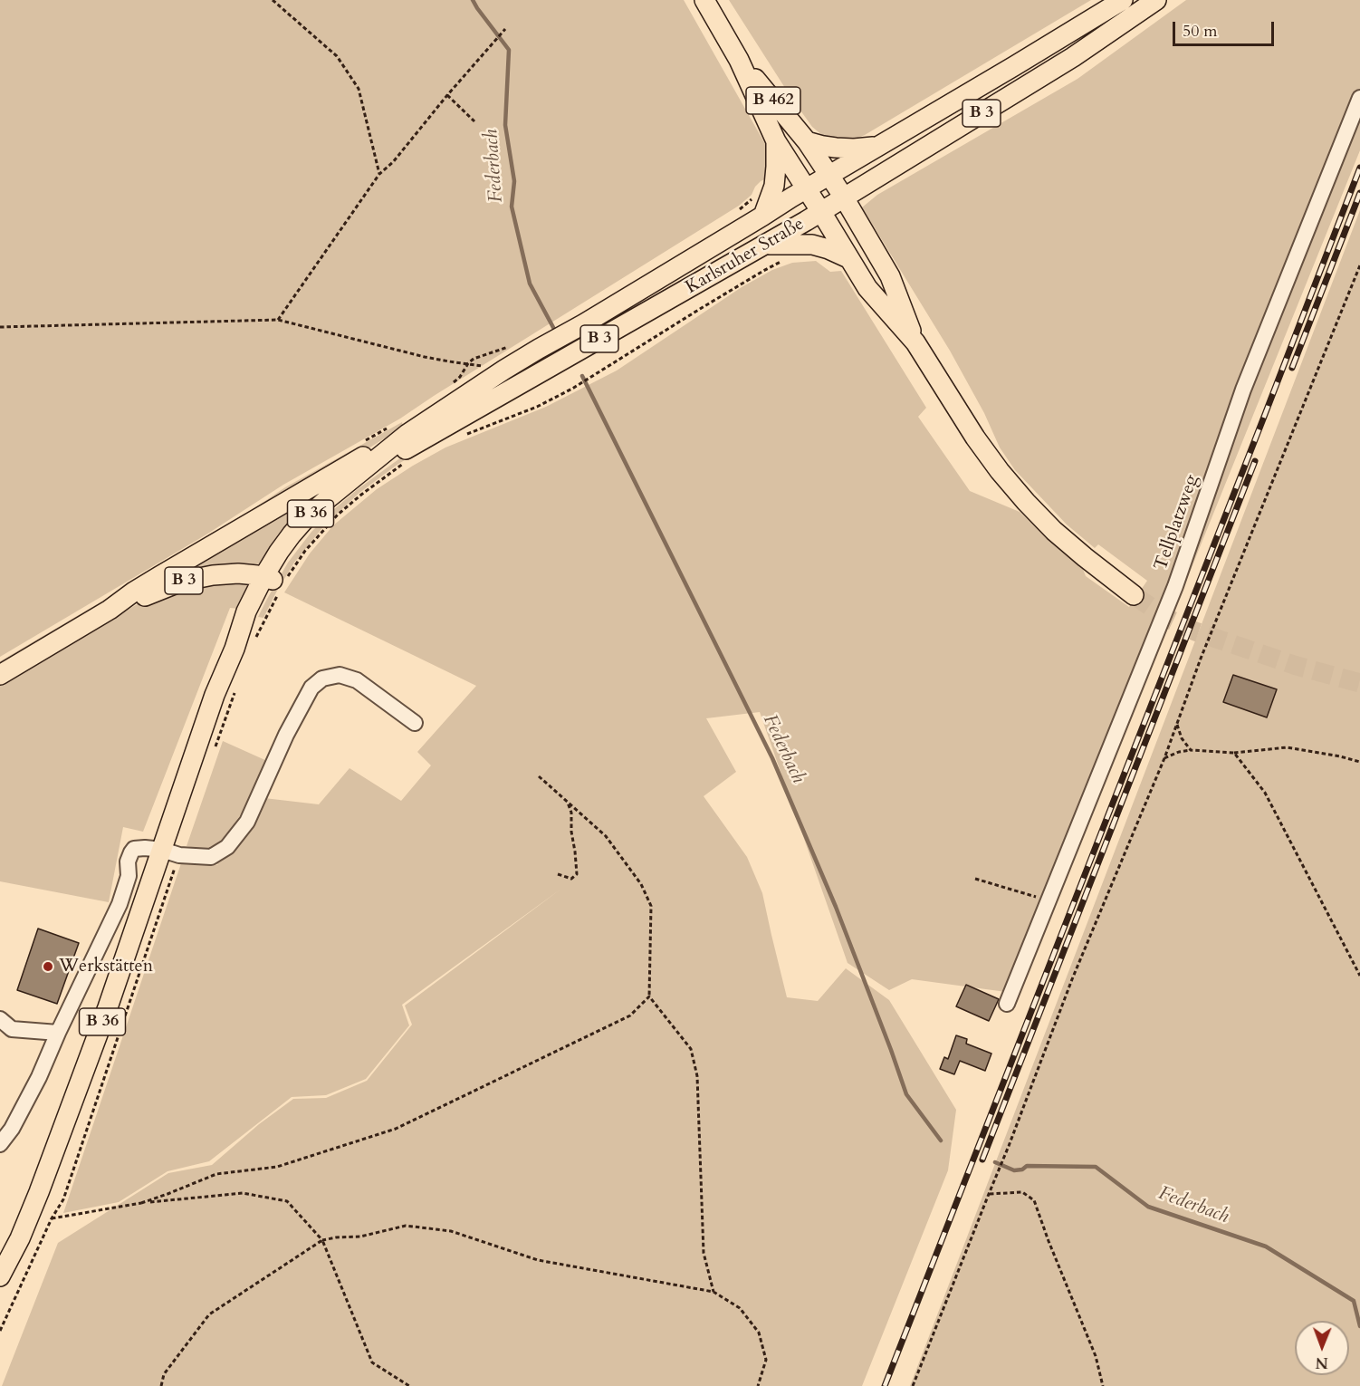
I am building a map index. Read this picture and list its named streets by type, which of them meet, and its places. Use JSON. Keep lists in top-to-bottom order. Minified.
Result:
{"streets":{"main road":["B 462","B 3","Karlsruher Straße","B 36"],"lane":["Tellplatzweg"]},"crossings":[["B 462","B 3"],["B 462","Karlsruher Straße"],["B 3","Karlsruher Straße"],["B 3","B 36"],["Karlsruher Straße","B 36"]],"water":["Federbach"],"places":["Werkstätten"],"scale_bar":"50 m","north":"bottom"}
